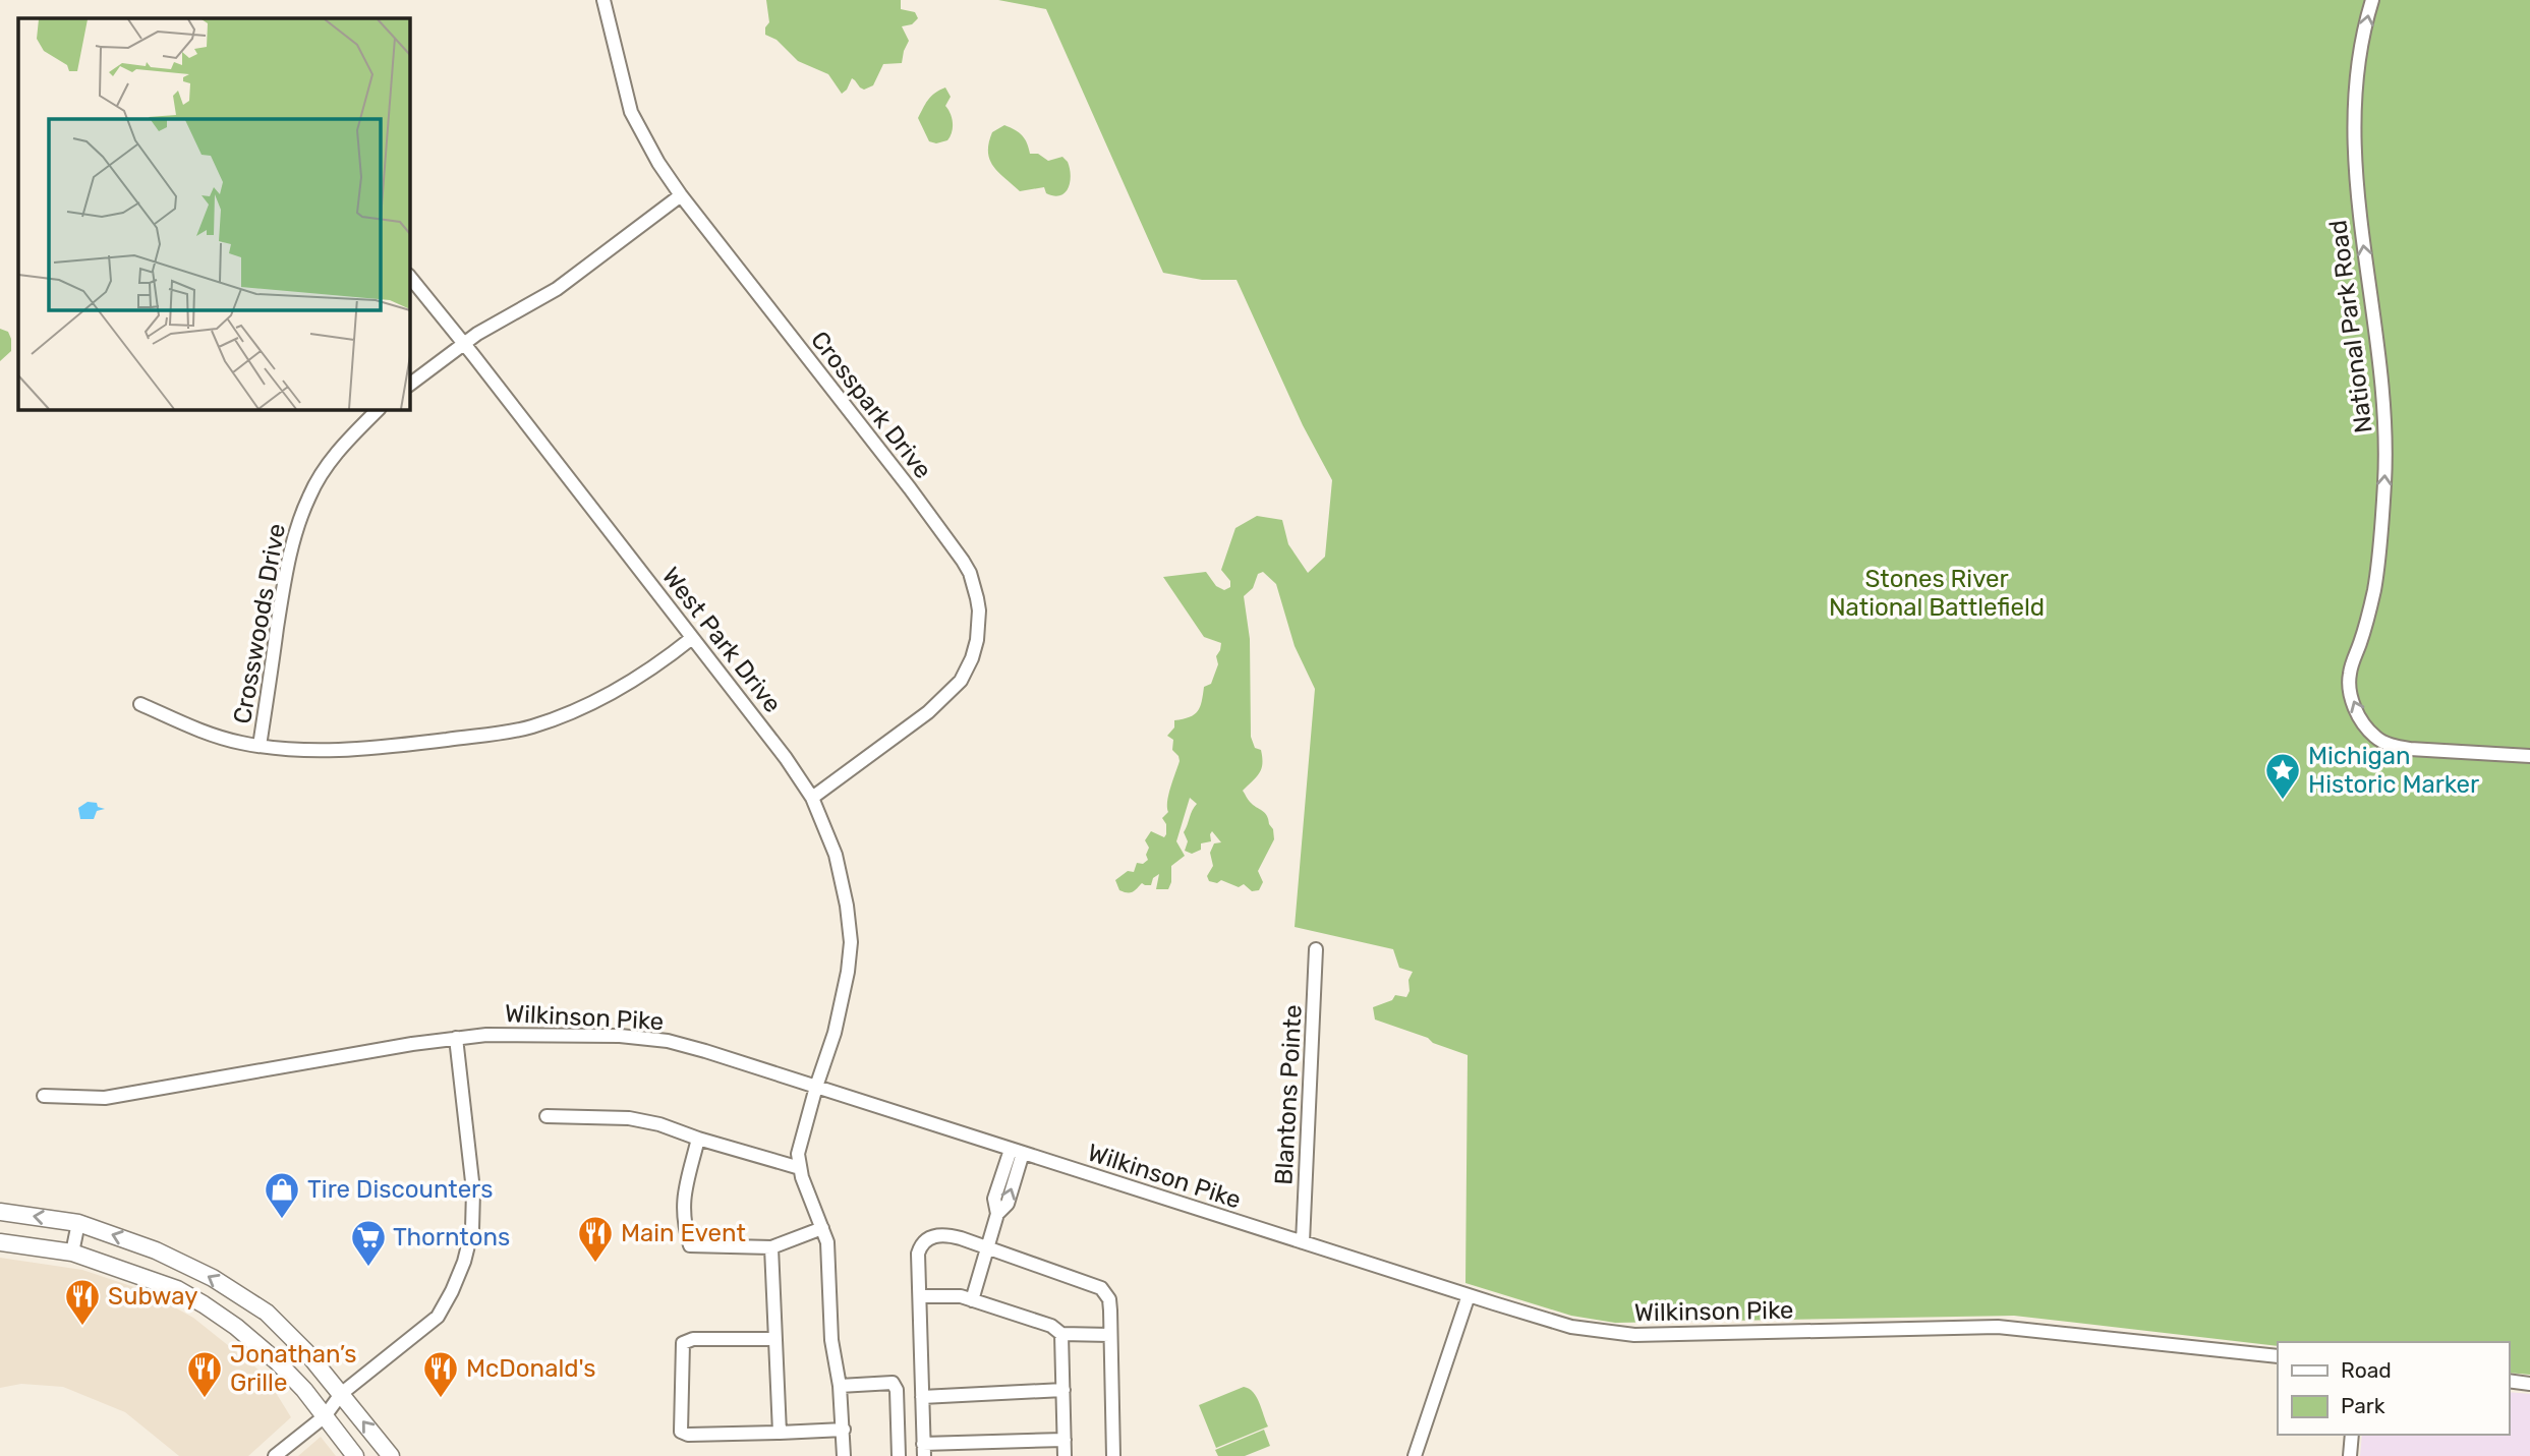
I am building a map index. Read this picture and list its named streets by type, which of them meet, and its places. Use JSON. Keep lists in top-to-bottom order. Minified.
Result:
{"streets":{"street":["National Park Road","Crosspark Drive","Crosswoods Drive","West Park Drive","Wilkinson Pike","Blantons Pointe"]},"crossings":[["Crosspark Drive","West Park Drive"],["West Park Drive","Wilkinson Pike"],["Wilkinson Pike","Blantons Pointe"]],"one_way":["National Park Road"],"parks":["Stones River National Battlefield"],"places":{"place":["Michigan Historic Marker"],"shop":["Tire Discounters"],"restaurant":["Main Event","Subway","Jonathan’s Grille","McDonald's"],"supermarket":["Thorntons"]},"legend":["Road","Park"]}
